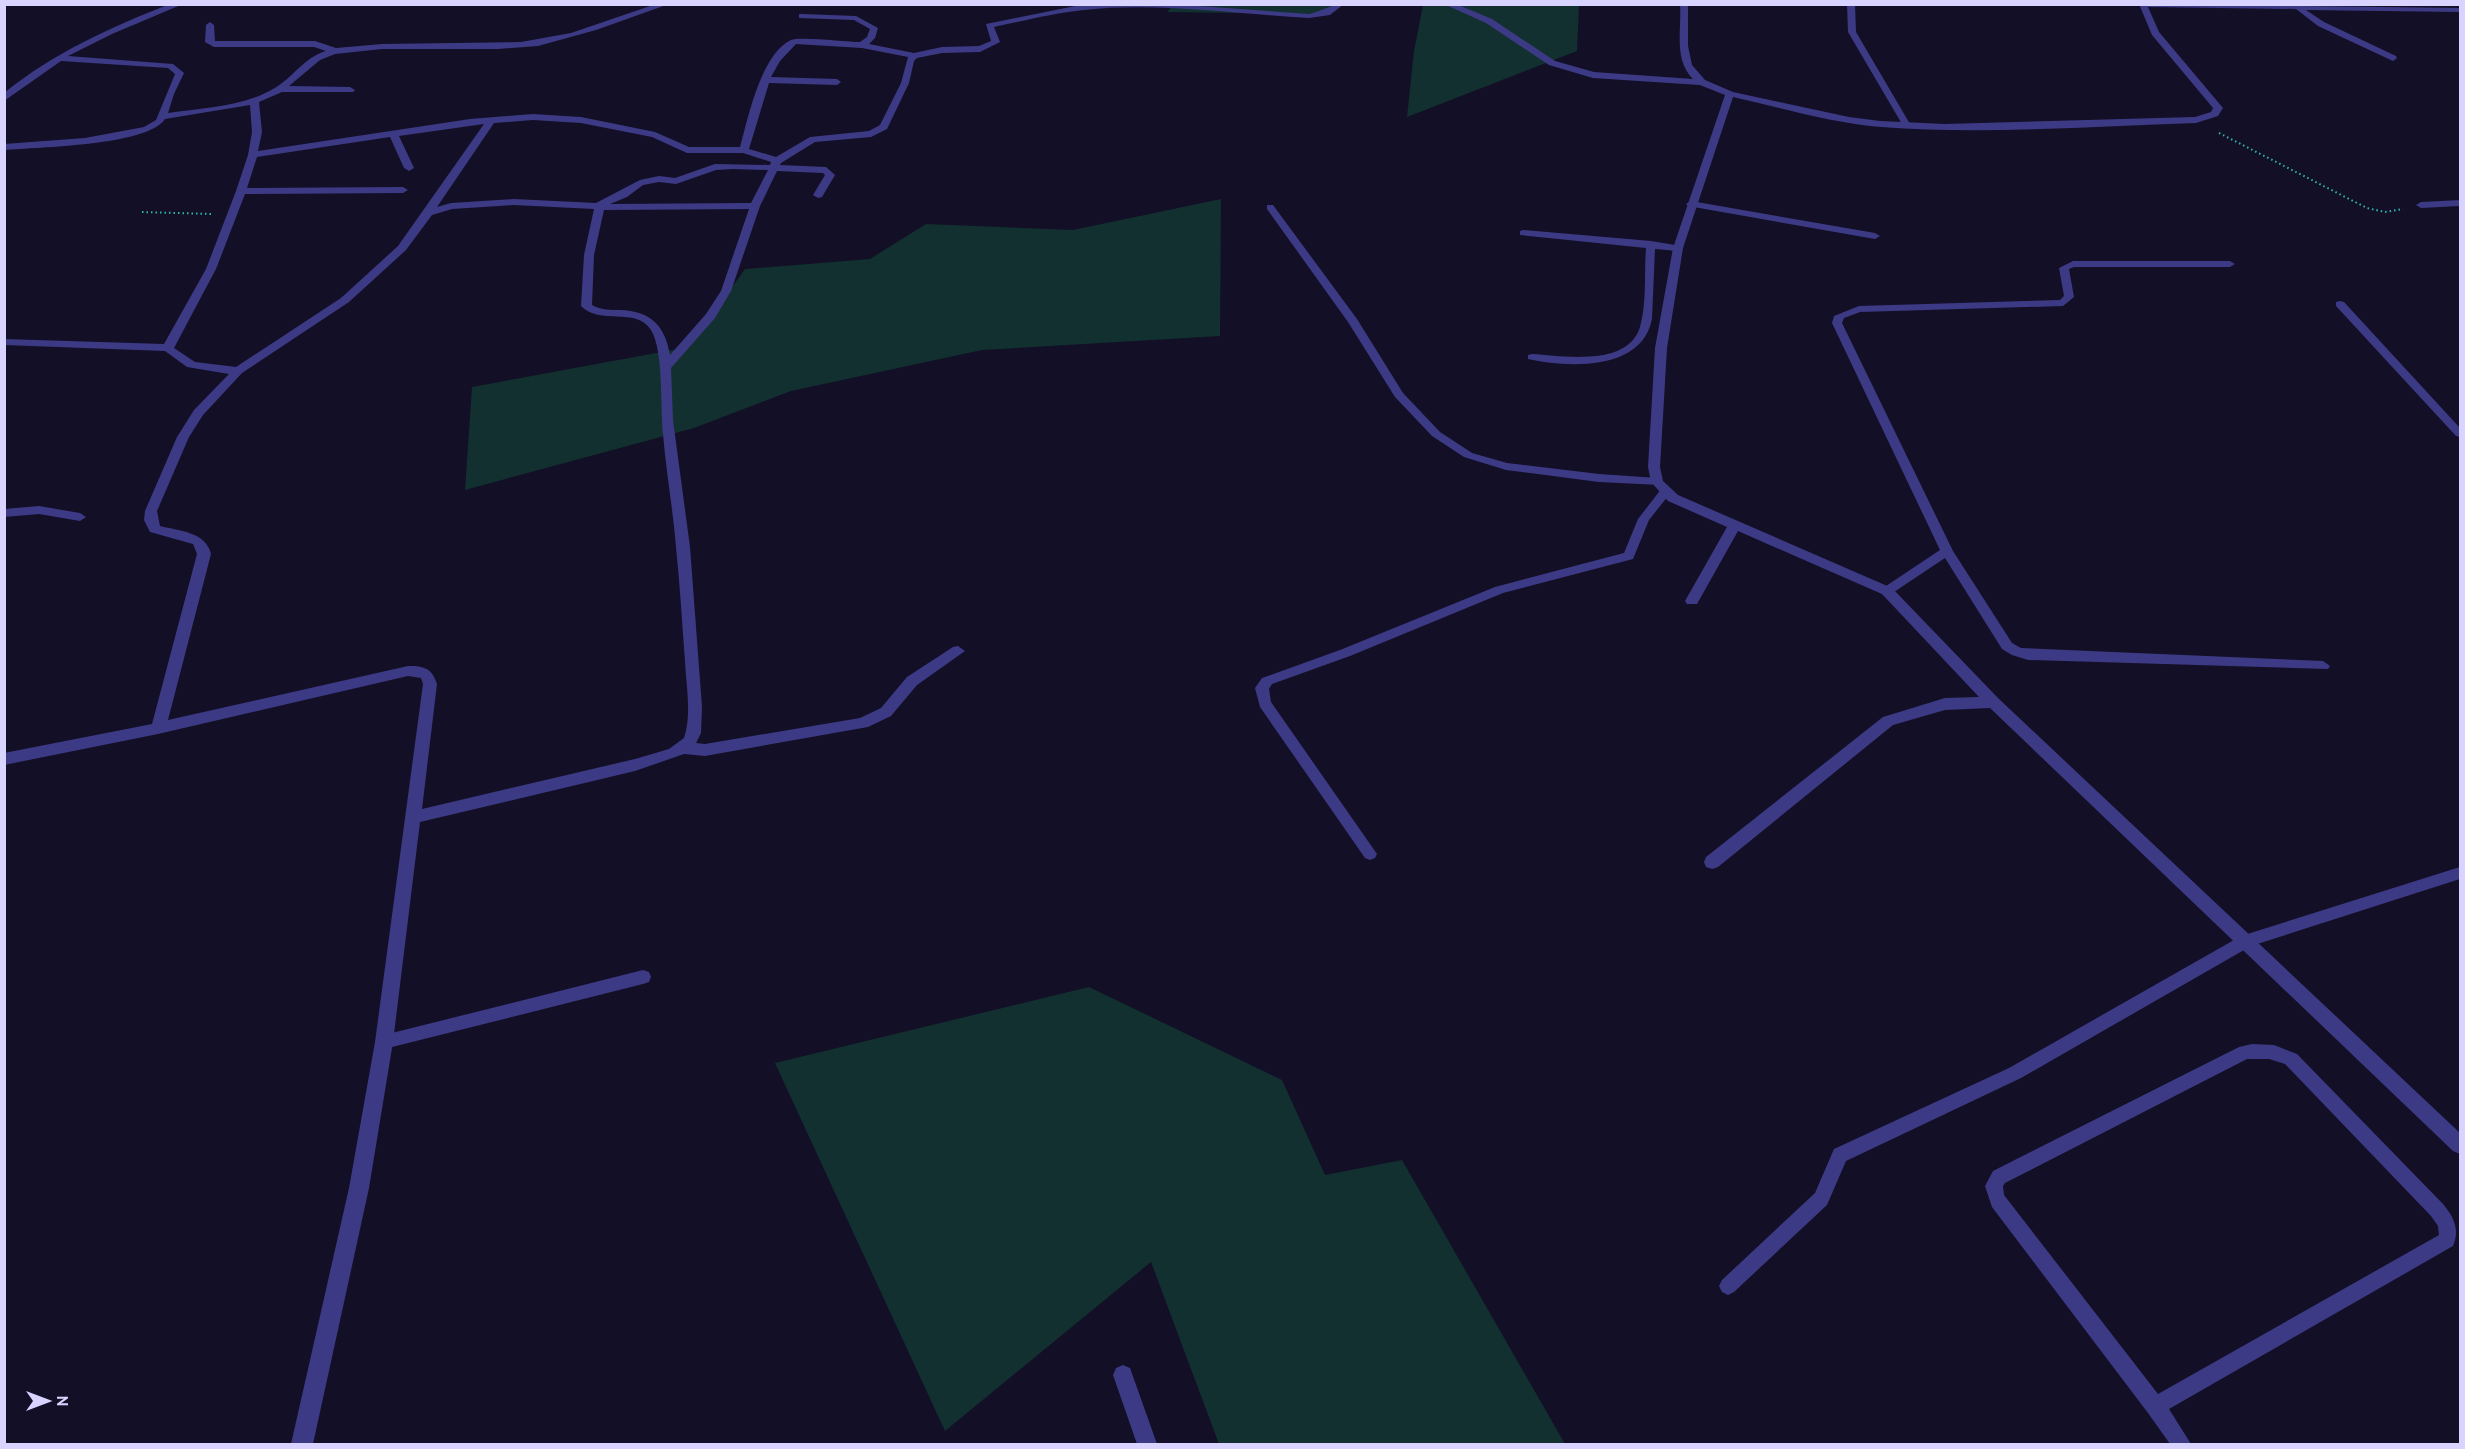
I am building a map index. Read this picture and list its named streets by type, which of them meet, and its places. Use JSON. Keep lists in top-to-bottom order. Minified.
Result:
{"north":"right"}
